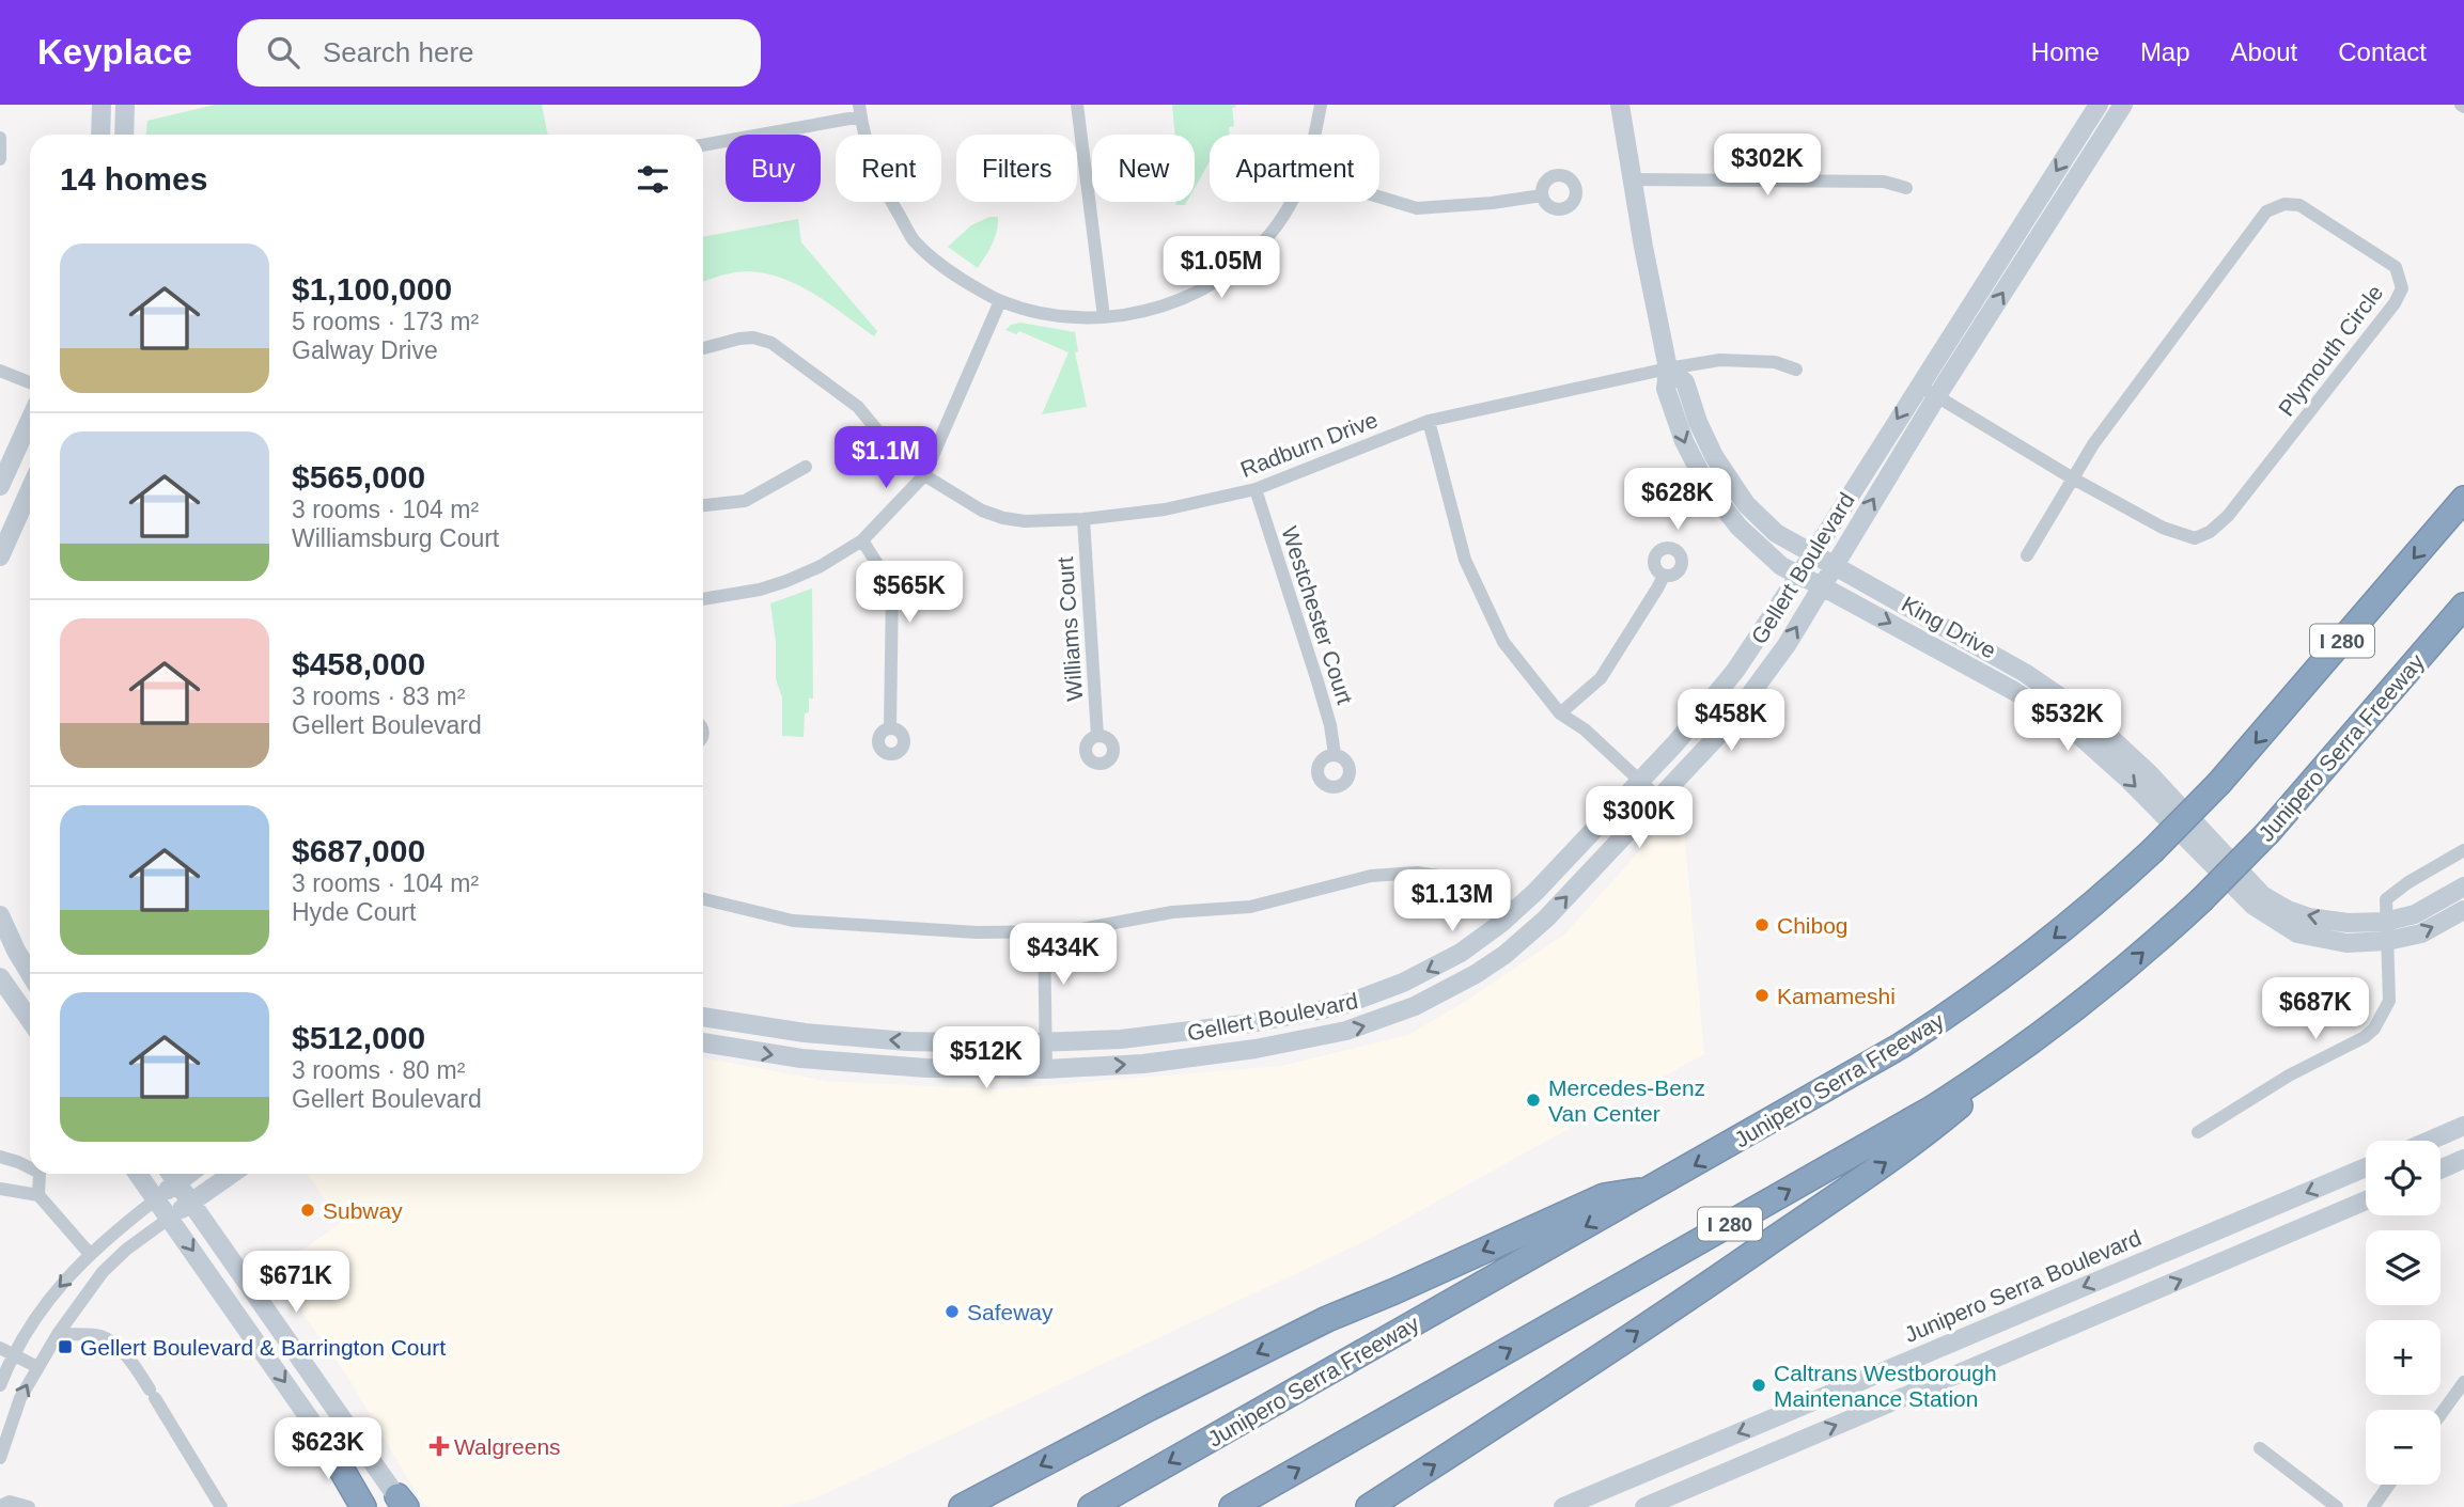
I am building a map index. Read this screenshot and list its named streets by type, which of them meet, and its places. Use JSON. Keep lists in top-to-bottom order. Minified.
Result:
{"streets":{"highway":["I 280","Junipero Serra Freeway"],"main road":["Gellert Boulevard","King Drive","Junipero Serra Boulevard"],"street":["Plymouth Circle","Radburn Drive","Westchester Court","Williams Court"]},"crossings":[["Plymouth Circle","Gellert Boulevard"],["Radburn Drive","Westchester Court"],["Radburn Drive","King Drive"],["Radburn Drive","Williams Court"],["Gellert Boulevard","King Drive"]],"places":{"other":["Chibog","Kamameshi","Mercedes-Benz Van Center","Subway","Safeway","Caltrans Westborough Maintenance Station"],"transit":["Gellert Boulevard & Barrington Court"],"health":["Walgreens"]},"page":{"header":"Keyplace","search":"Search here","nav":["Home","Map","About","Contact"],"price":["$302K","$1.05M","$1.1M","$628K","$565K","$458K","$532K","$300K","$1.13M","$434K","$687K","$512K","$671K","$623K"],"chip":["Buy","Rent","Filters","New","Apartment"],"heading":"14 homes","list":[{"name":"$1,100,000","note":"5 rooms · 173 m² · Galway Drive"},{"name":"$565,000","note":"3 rooms · 104 m² · Williamsburg Court"},{"name":"$458,000","note":"3 rooms · 83 m² · Gellert Boulevard"},{"name":"$687,000","note":"3 rooms · 104 m² · Hyde Court"},{"name":"$512,000","note":"3 rooms · 80 m² · Gellert Boulevard"}],"map_buttons":["+","−"]}}
